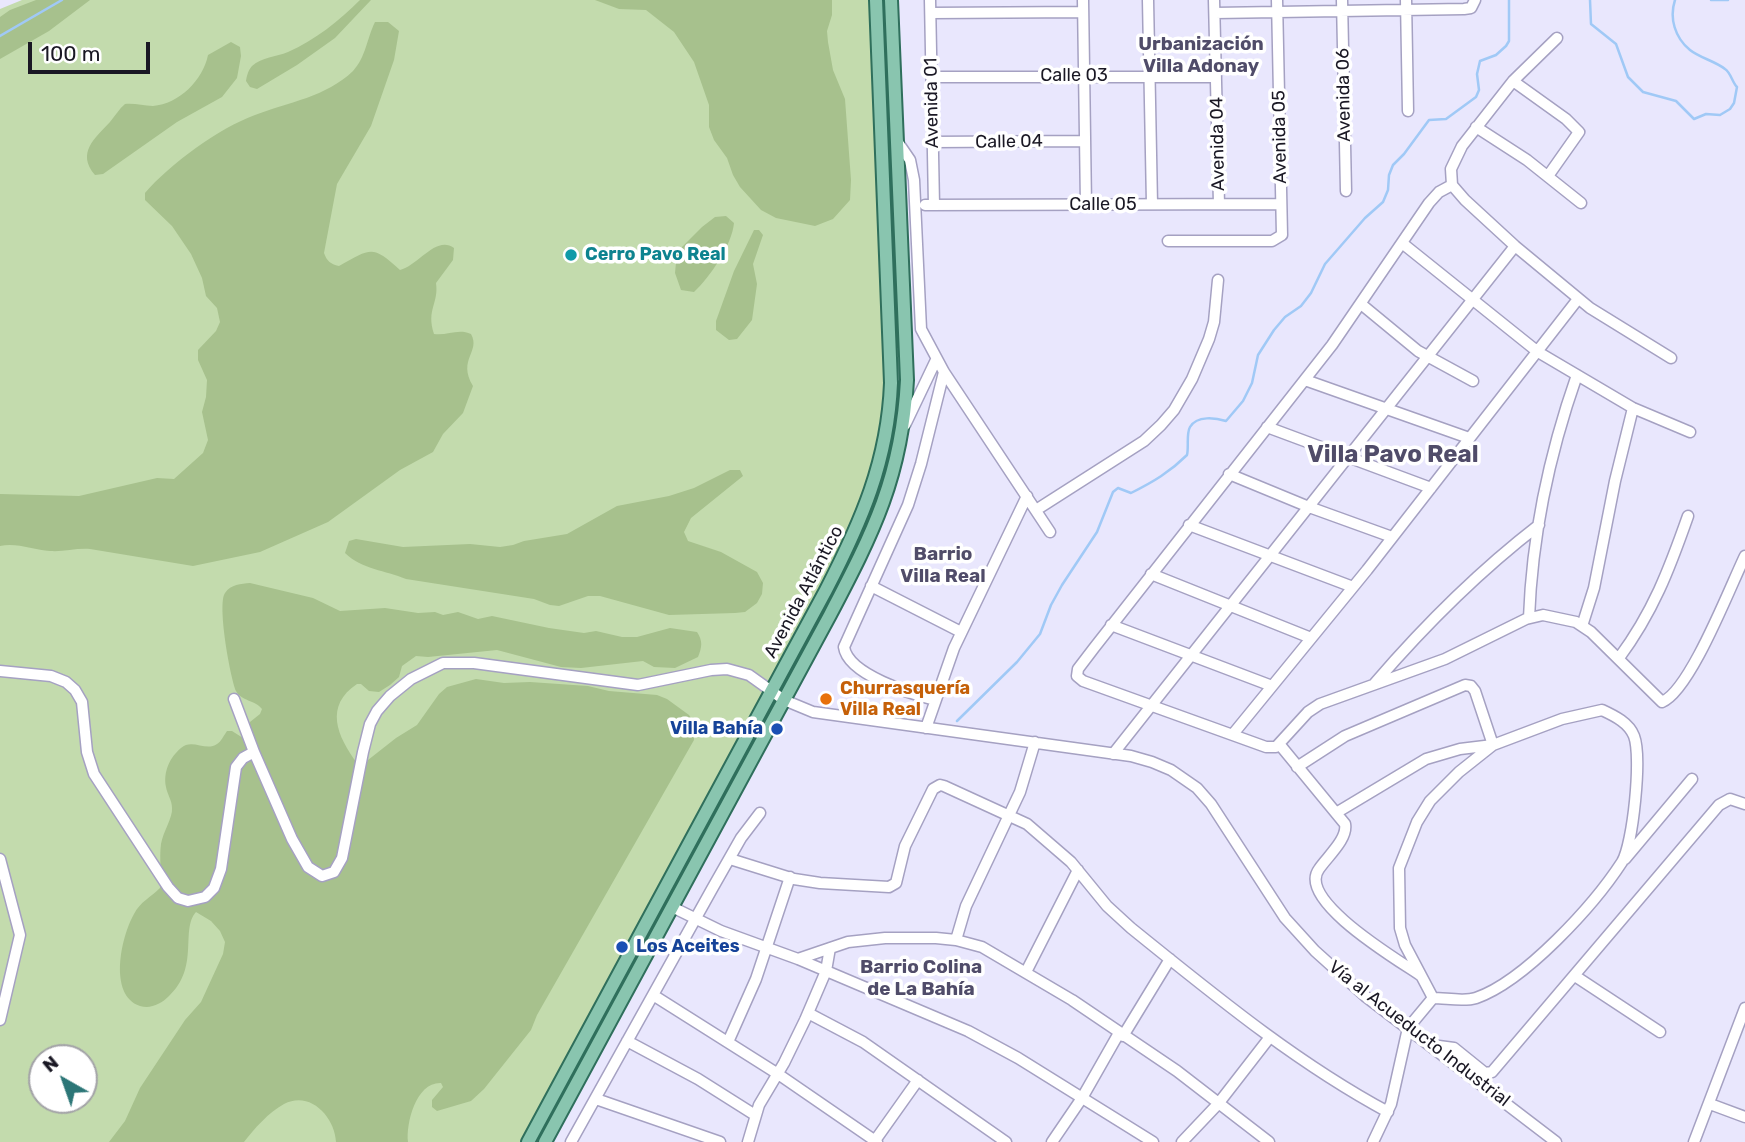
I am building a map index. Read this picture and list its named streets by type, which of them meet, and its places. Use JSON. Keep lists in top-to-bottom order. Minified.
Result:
{"streets":{"main road":["Avenida Atlántico"],"street":["Calle 03","Avenida 06","Avenida 01","Avenida 05","Calle 04","Avenida 04","Calle 05","Vía al Acueducto Industrial"]},"crossings":[["Calle 03","Avenida 01"],["Calle 03","Avenida 04"],["Avenida 01","Calle 04"],["Avenida 01","Calle 05"],["Avenida 05","Calle 05"],["Avenida 04","Calle 05"],["Avenida Atlántico","Vía al Acueducto Industrial"]],"districts":["Urbanización Villa Adonay","Villa Pavo Real","Barrio Villa Real","Barrio Colina de La Bahía"],"places":["Cerro Pavo Real","Churrasquería Villa Real","Villa Bahía","Los Aceites"],"scale_bar":"100 m","north":"top left"}
